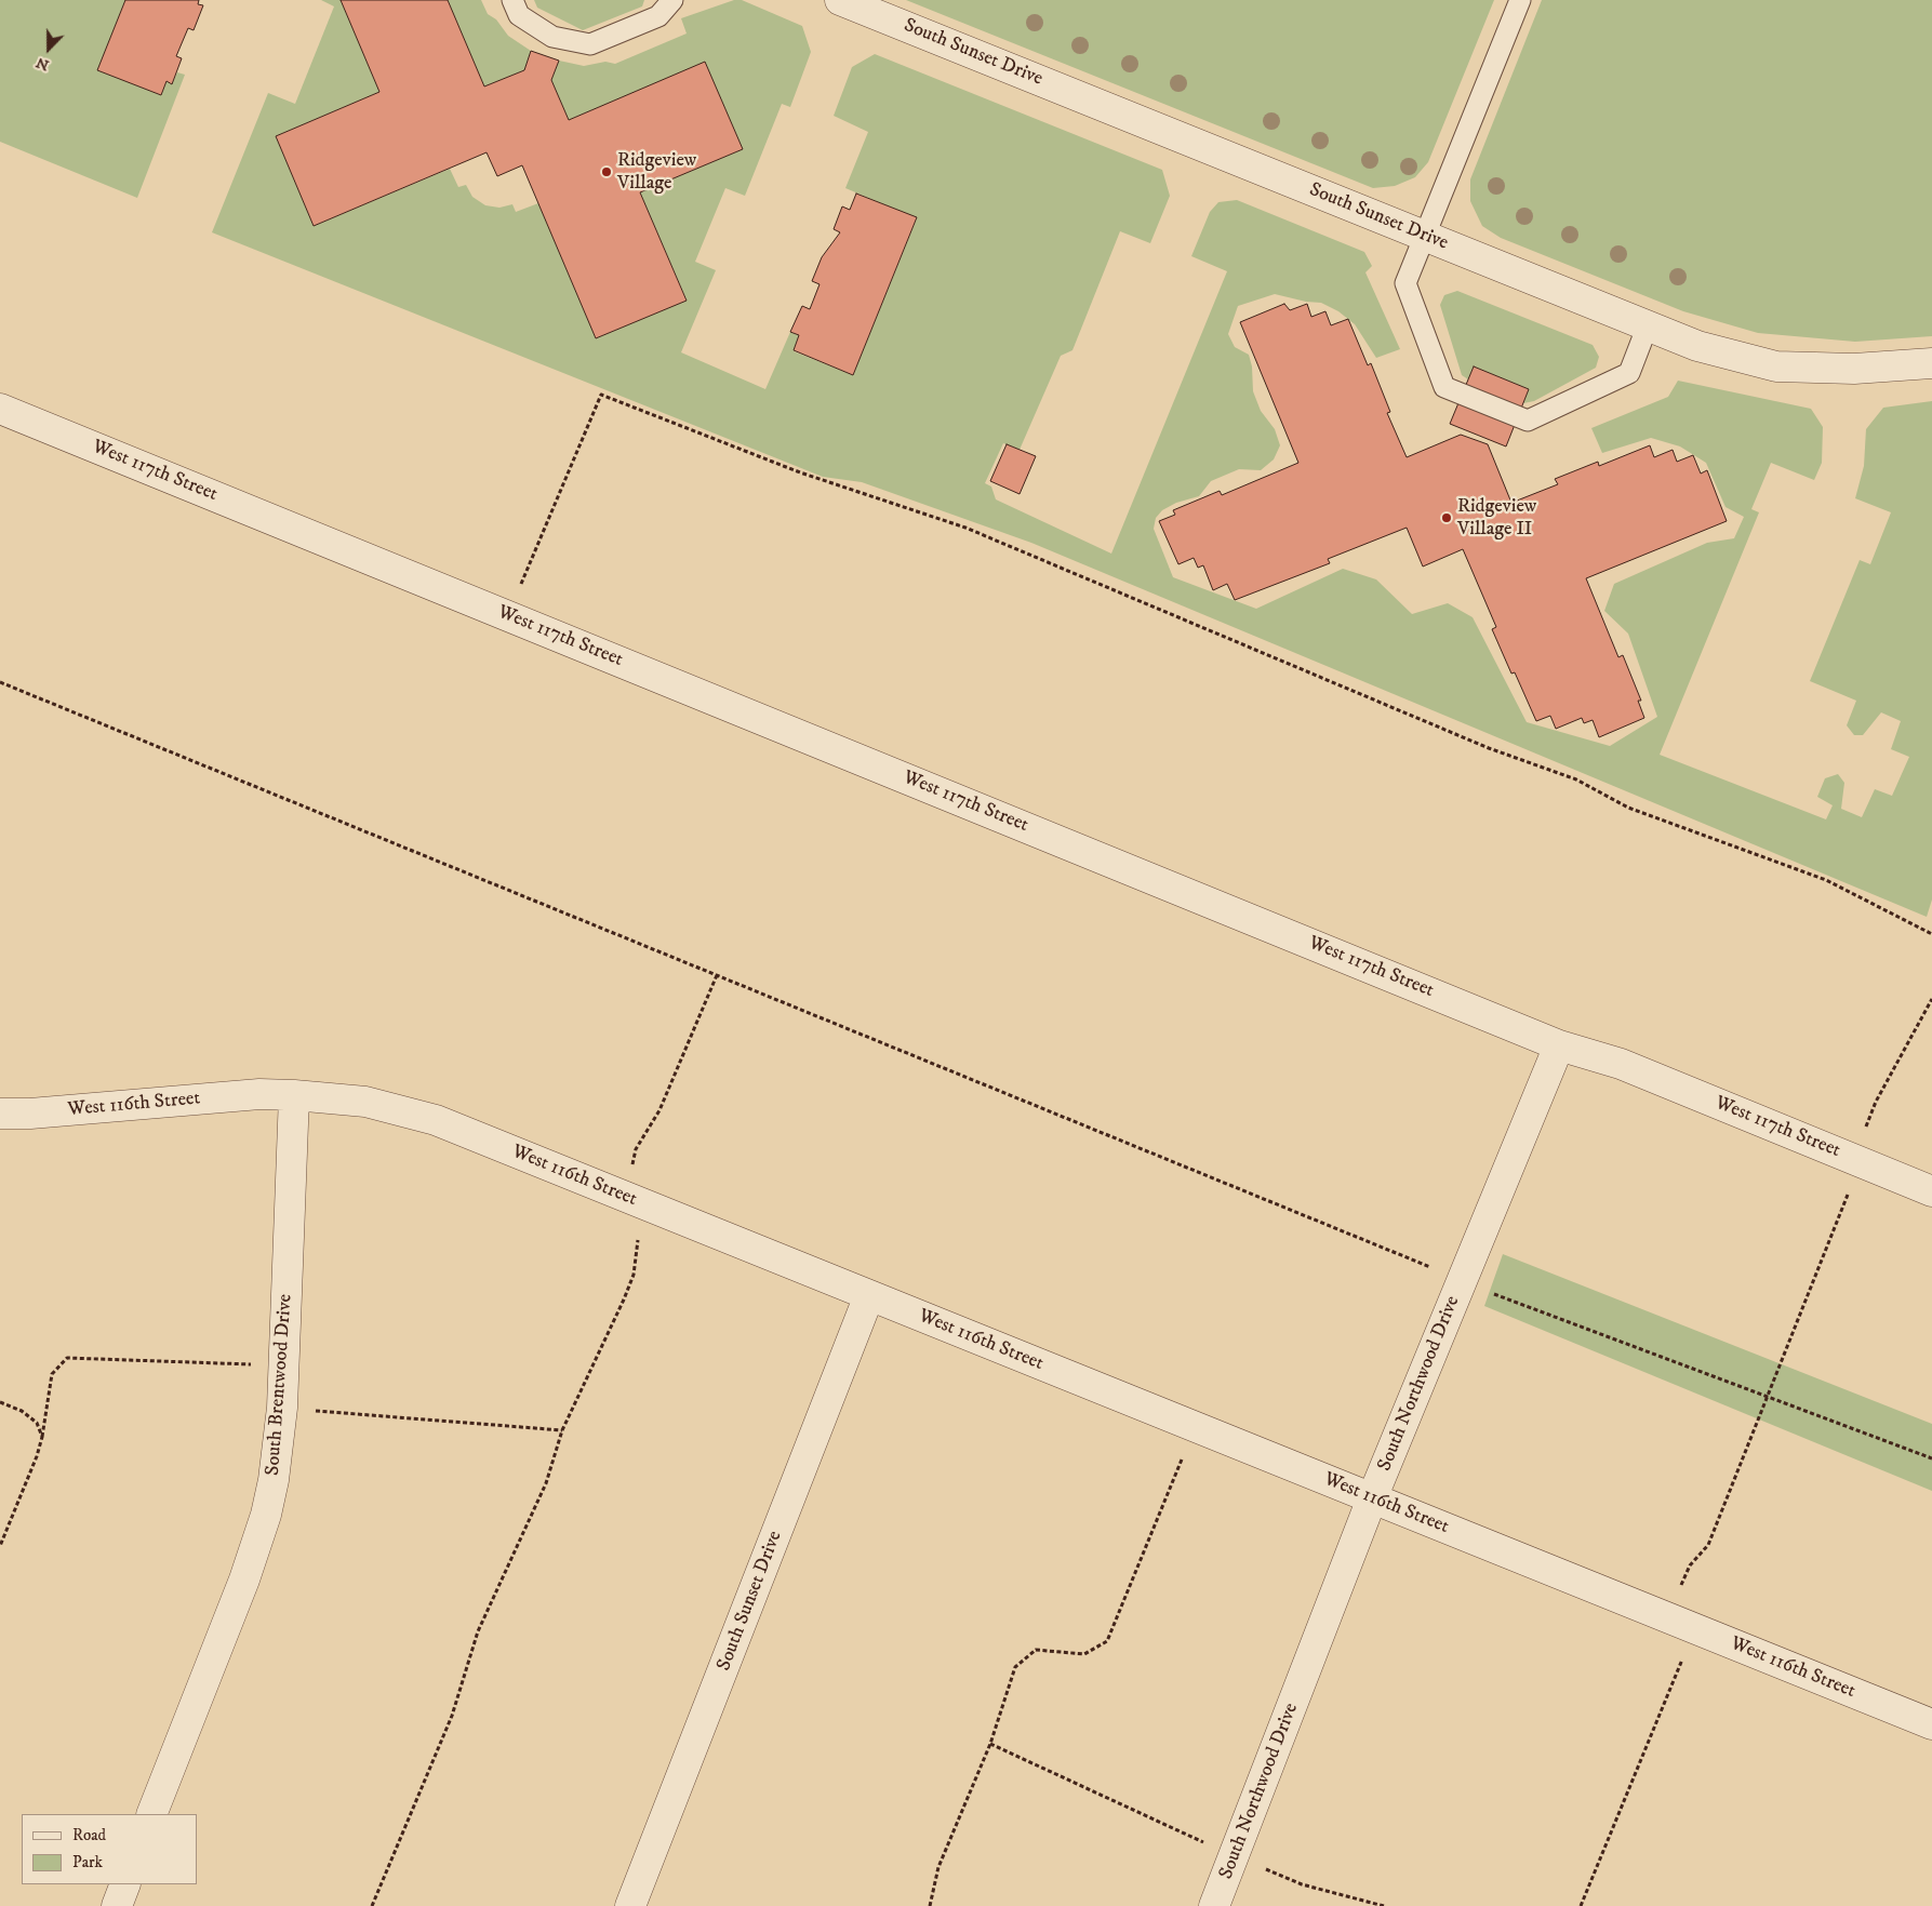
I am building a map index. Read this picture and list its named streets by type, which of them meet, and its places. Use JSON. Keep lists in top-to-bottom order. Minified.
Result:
{"streets":{"street":["South Sunset Drive","West 117th Street","West 116th Street","South Northwood Drive","South Brentwood Drive"]},"crossings":[["South Sunset Drive","West 116th Street"],["West 117th Street","South Northwood Drive"],["West 116th Street","South Northwood Drive"],["West 116th Street","South Brentwood Drive"]],"places":["Ridgeview Village","Ridgeview Village II"],"legend":["Road","Park"],"north":"bottom"}
